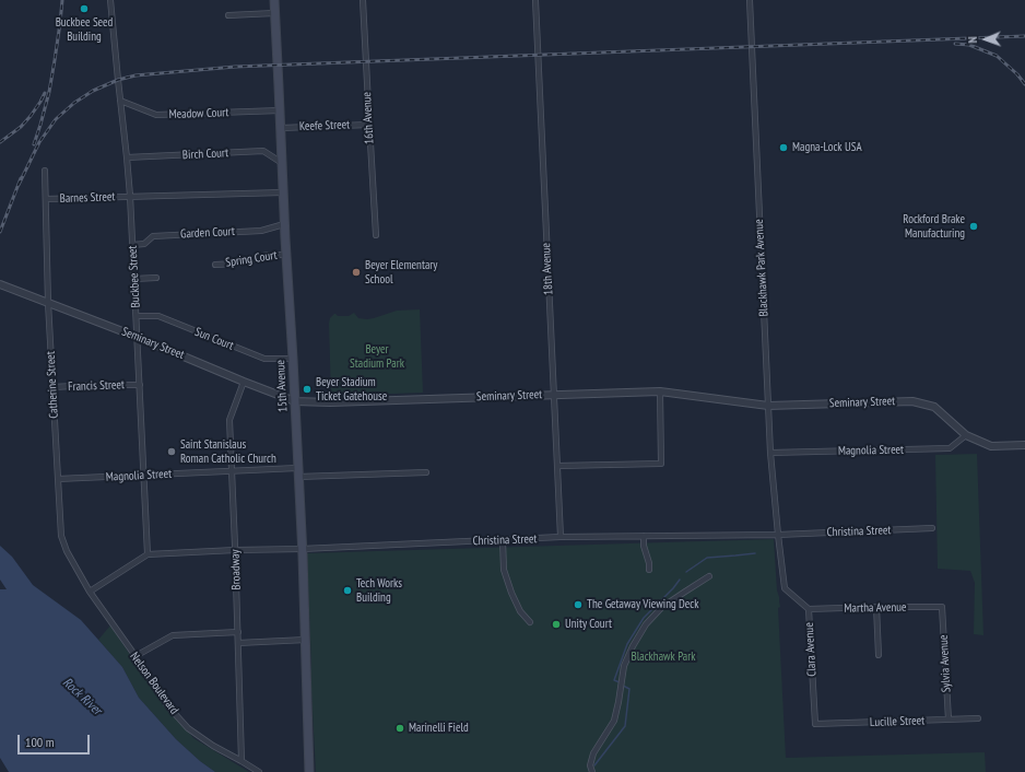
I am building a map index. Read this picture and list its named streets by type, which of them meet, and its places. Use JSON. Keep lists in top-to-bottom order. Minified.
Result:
{"streets":{"main road":["15th Avenue"],"street":["Meadow Court","16th Avenue","Keefe Street","Birch Court","Barnes Street","Garden Court","Spring Court","Blackhawk Park Avenue","18th Avenue","Buckbee Street","Sun Court","Seminary Street","Catherine Street","Francis Street","Magnolia Street","Christina Street","Broadway","Martha Avenue","Clara Avenue","Sylvia Avenue","Nelson Boulevard","Lucille Street"]},"crossings":[["Meadow Court","Buckbee Street"],["Meadow Court","15th Avenue"],["16th Avenue","Keefe Street"],["Keefe Street","15th Avenue"],["Birch Court","Buckbee Street"],["Birch Court","15th Avenue"],["Barnes Street","Buckbee Street"],["Barnes Street","Catherine Street"],["Garden Court","Buckbee Street"],["Garden Court","15th Avenue"],["Spring Court","15th Avenue"],["Blackhawk Park Avenue","Seminary Street"],["Blackhawk Park Avenue","Magnolia Street"],["Blackhawk Park Avenue","Christina Street"],["Blackhawk Park Avenue","Clara Avenue"],["18th Avenue","Seminary Street"],["18th Avenue","Christina Street"],["Buckbee Street","Sun Court"],["Buckbee Street","Seminary Street"],["Buckbee Street","Francis Street"],["Buckbee Street","Magnolia Street"],["Buckbee Street","Christina Street"],["Sun Court","15th Avenue"],["Seminary Street","Catherine Street"],["Seminary Street","15th Avenue"],["Seminary Street","Magnolia Street"],["Seminary Street","Broadway"],["Catherine Street","Francis Street"],["Catherine Street","Magnolia Street"],["Catherine Street","Christina Street"],["Catherine Street","Nelson Boulevard"],["15th Avenue","Magnolia Street"],["15th Avenue","Christina Street"],["Magnolia Street","Broadway"],["Christina Street","Broadway"],["Christina Street","Clara Avenue"],["Christina Street","Nelson Boulevard"],["Broadway","Nelson Boulevard"],["Martha Avenue","Clara Avenue"],["Martha Avenue","Sylvia Avenue"],["Clara Avenue","Lucille Street"],["Sylvia Avenue","Lucille Street"]],"water":["Rock River"],"parks":["Beyer Stadium Park","Blackhawk Park"],"places":["Buckbee Seed Building","Magna-Lock USA","Rockford Brake Manufacturing","Beyer Elementary School","Beyer Stadium Ticket Gatehouse","Saint Stanislaus Roman Catholic Church","Tech Works Building","The Getaway Viewing Deck","Unity Court","Marinelli Field"],"scale_bar":"100 m","north":"left"}
